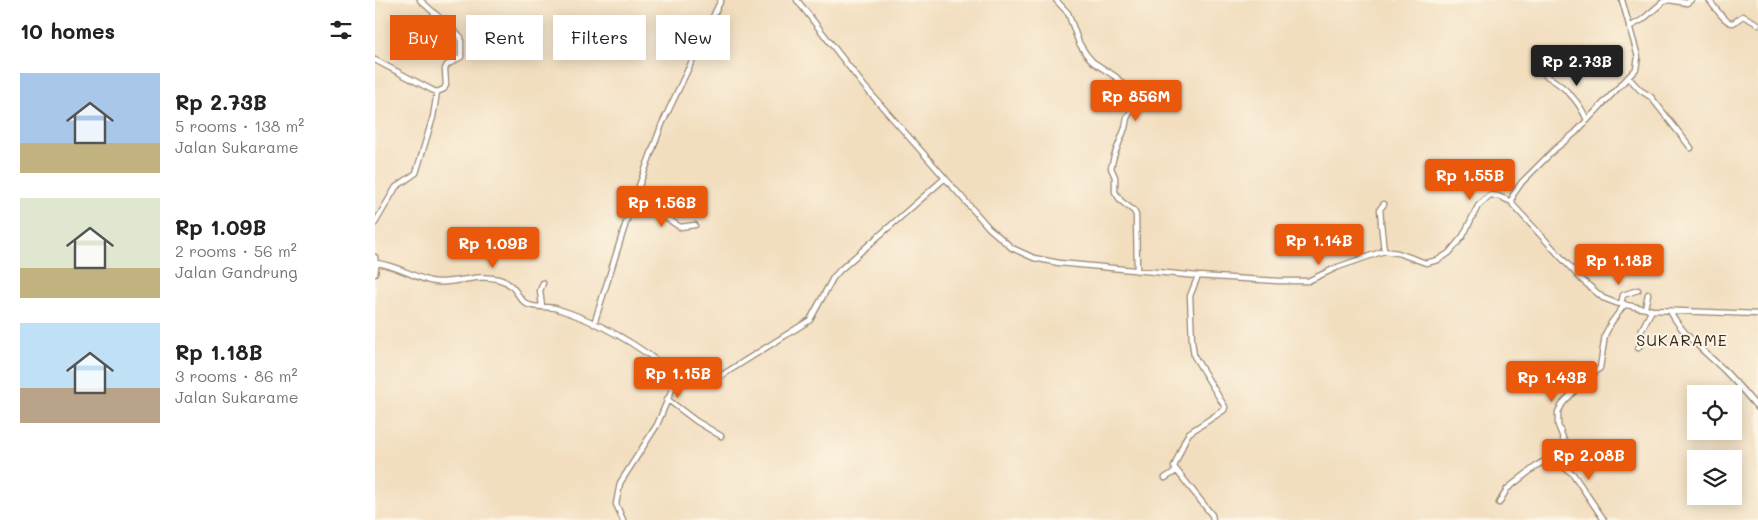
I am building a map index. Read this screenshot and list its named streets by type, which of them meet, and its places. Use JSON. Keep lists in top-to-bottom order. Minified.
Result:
{"districts":["SUKARAME"],"page":{"heading":"10 homes","chip":["Buy","Rent","Filters","New"],"price":["Rp 2.73B","Rp 856M","Rp 1.55B","Rp 1.56B","Rp 1.14B","Rp 1.09B","Rp 1.18B","Rp 1.15B","Rp 1.43B","Rp 2.08B"],"list":[{"name":"Rp 2.73B","note":"5 rooms · 138 m² · Jalan Sukarame"},{"name":"Rp 1.09B","note":"2 rooms · 56 m² · Jalan Gandrung"},{"name":"Rp 1.18B","note":"3 rooms · 86 m² · Jalan Sukarame"}]}}
